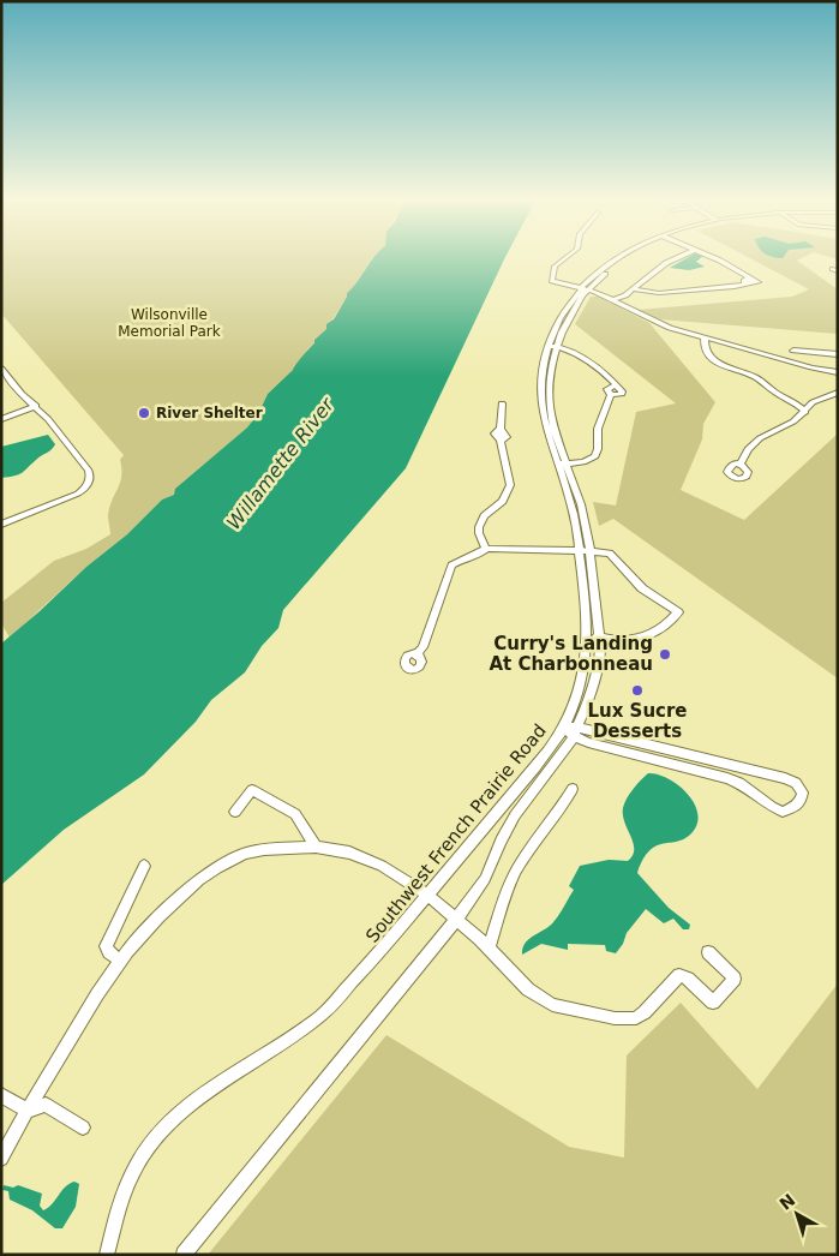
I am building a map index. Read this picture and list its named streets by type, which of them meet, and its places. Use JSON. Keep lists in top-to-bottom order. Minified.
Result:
{"streets":{"street":["Southwest French Prairie Road"]},"water":["Willamette River"],"parks":["Wilsonville Memorial Park"],"places":["River Shelter","Curry's Landing At Charbonneau","Lux Sucre Desserts"],"north":"top left"}
